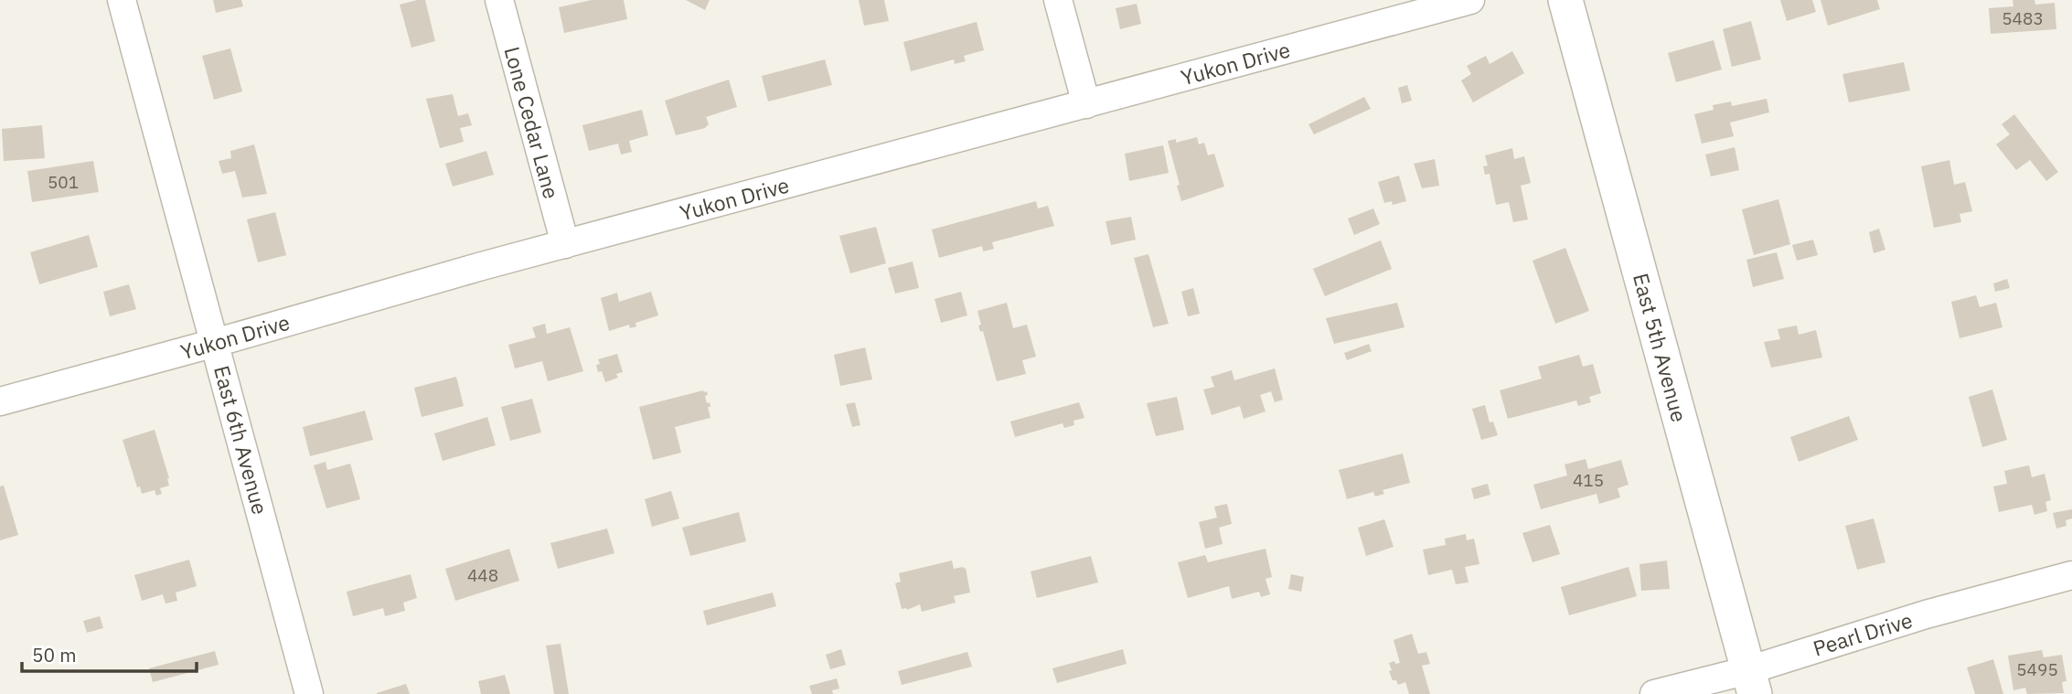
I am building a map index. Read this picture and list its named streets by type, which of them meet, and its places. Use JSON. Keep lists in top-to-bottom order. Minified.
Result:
{"streets":{"street":["Yukon Drive","Lone Cedar Lane","East 5th Avenue","East 6th Avenue","Pearl Drive"]},"crossings":[["Yukon Drive","Lone Cedar Lane"],["Yukon Drive","East 6th Avenue"],["East 5th Avenue","Pearl Drive"]],"house_numbers":["5483","501","415","448","5495"],"scale_bar":"50 m"}
